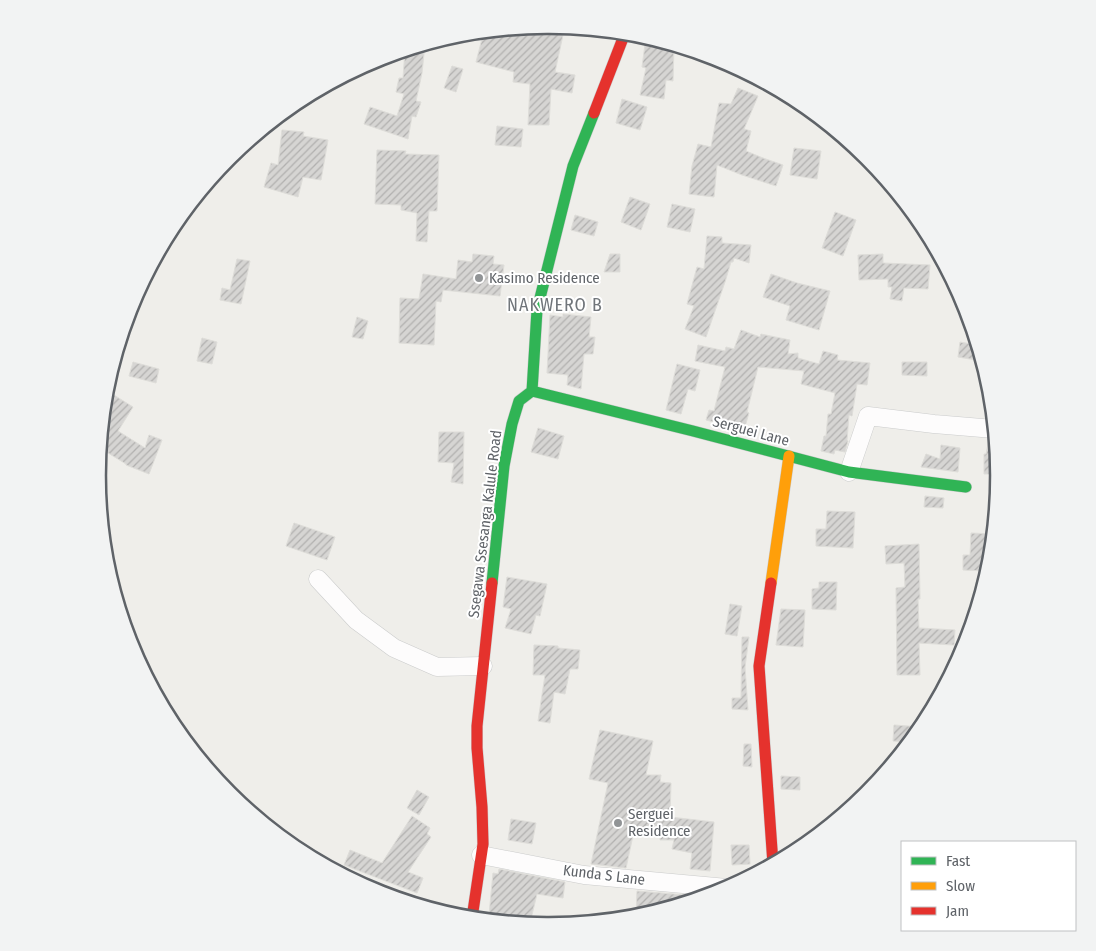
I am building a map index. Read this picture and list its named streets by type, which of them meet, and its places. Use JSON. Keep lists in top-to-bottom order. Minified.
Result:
{"streets":{"street":["Serguei Lane","Ssegawa Ssesanga Kalule Road","Kunda S Lane"]},"crossings":[["Serguei Lane","Ssegawa Ssesanga Kalule Road"],["Ssegawa Ssesanga Kalule Road","Kunda S Lane"]],"districts":["NAKWERO B"],"places":["Kasimo Residence","Serguei Residence"],"legend":["Fast","Slow","Jam"]}
